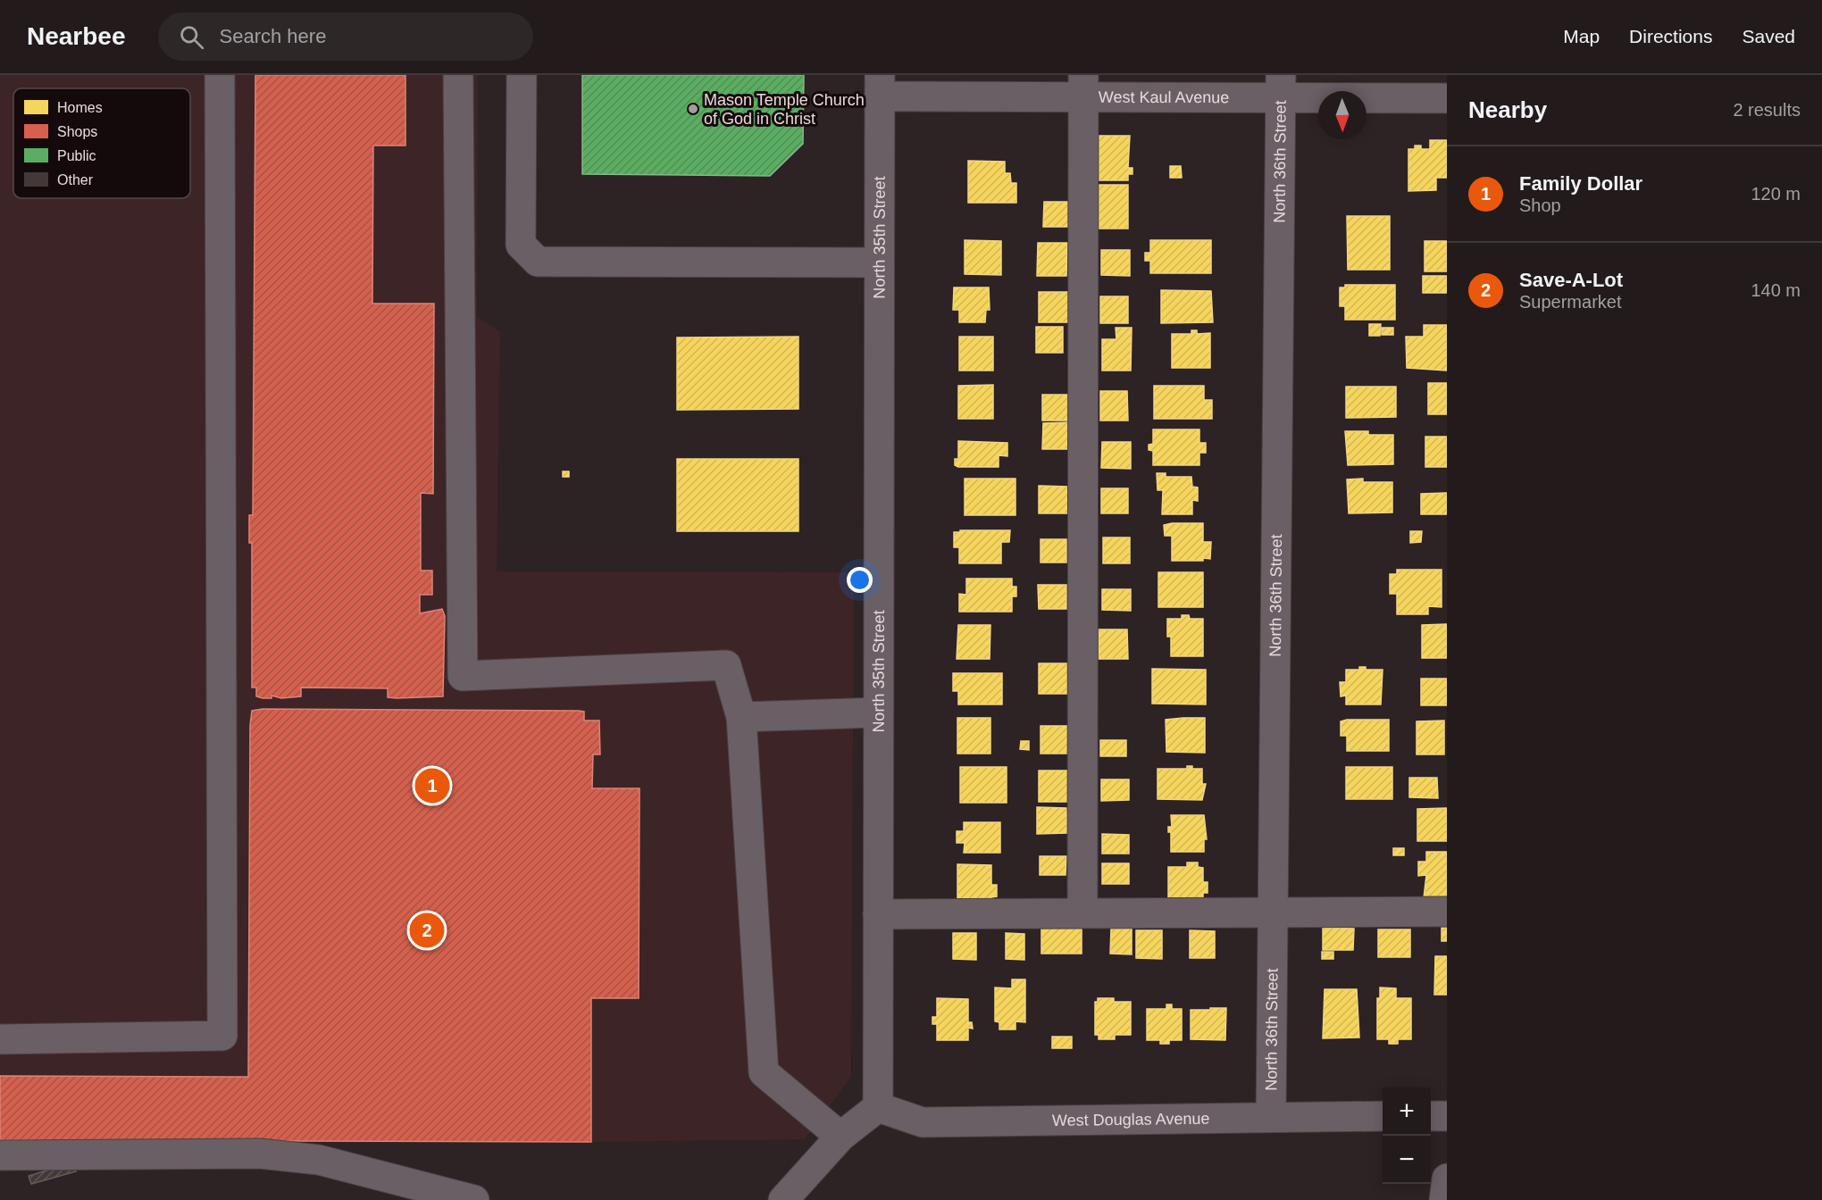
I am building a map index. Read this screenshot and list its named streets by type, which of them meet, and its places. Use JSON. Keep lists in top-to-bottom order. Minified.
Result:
{"streets":{"street":["West Kaul Avenue","North 36th Street","North 35th Street","West Douglas Avenue"]},"crossings":[["West Kaul Avenue","North 36th Street"],["West Kaul Avenue","North 35th Street"],["North 36th Street","West Douglas Avenue"],["North 35th Street","West Douglas Avenue"]],"places":["Mason Temple Church of God in Christ"],"legend":["Homes","Shops","Public","Other"],"north":"bottom","page":{"header":"Nearbee","search":"Search here","nav":["Map","Directions","Saved"],"heading":["Nearby","2 results"],"list":[{"mark":"1","name":"Family Dollar","note":"Shop","value":"120 m"},{"mark":"2","name":"Save-A-Lot","note":"Supermarket","value":"140 m"}],"pins":["1","2"],"map_buttons":["+","−"]}}
